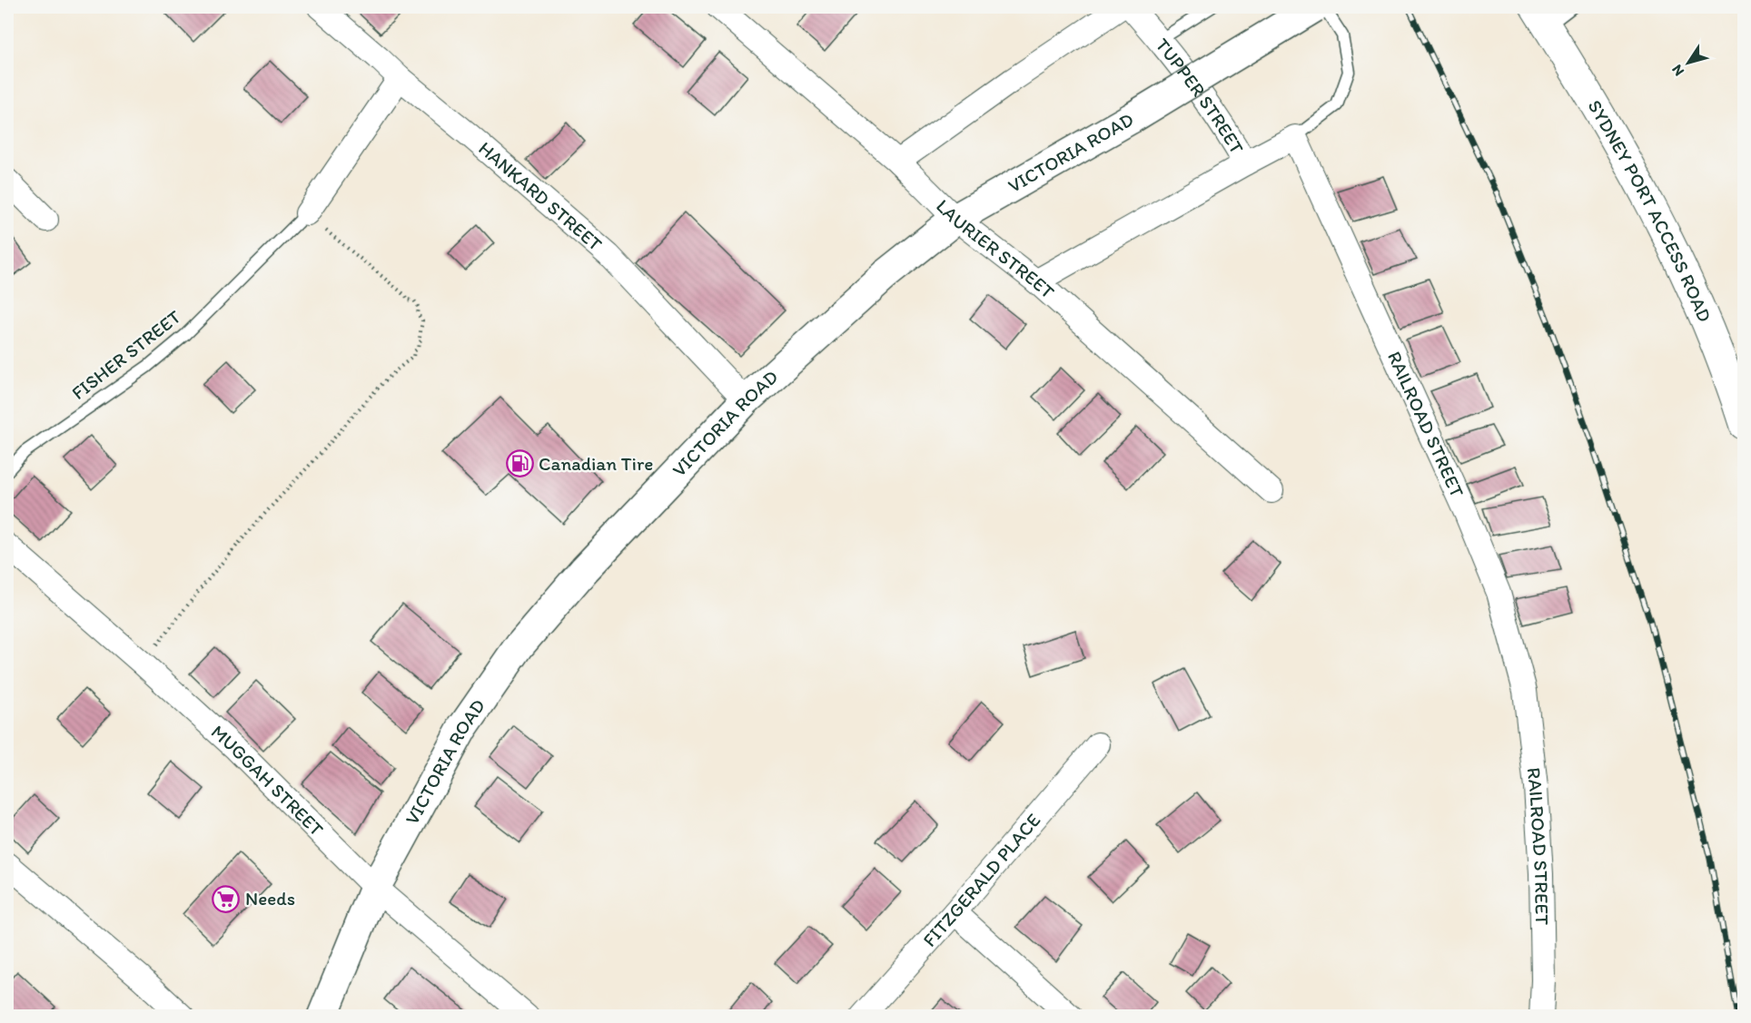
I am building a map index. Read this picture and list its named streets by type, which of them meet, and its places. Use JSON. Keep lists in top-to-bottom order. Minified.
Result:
{"streets":{"main road":["VICTORIA ROAD"],"street":["TUPPER STREET","HANKARD STREET","SYDNEY PORT ACCESS ROAD","LAURIER STREET","RAILROAD STREET","MUGGAH STREET","FITZGERALD PLACE"],"lane":["FISHER STREET"]},"crossings":[["VICTORIA ROAD","HANKARD STREET"],["VICTORIA ROAD","LAURIER STREET"],["VICTORIA ROAD","MUGGAH STREET"]],"places":{"fuel station":["Canadian Tire"],"supermarket":["Needs"]},"north":"bottom left"}
